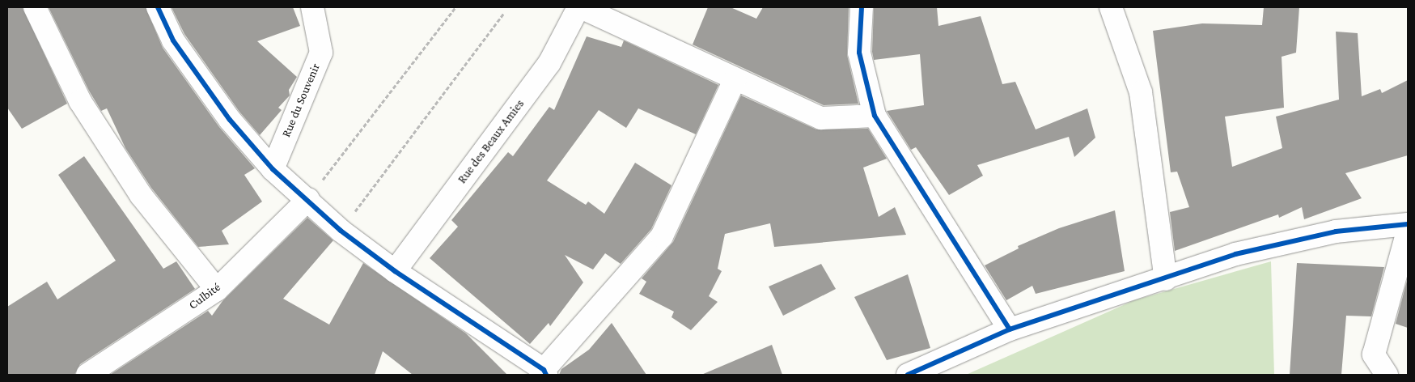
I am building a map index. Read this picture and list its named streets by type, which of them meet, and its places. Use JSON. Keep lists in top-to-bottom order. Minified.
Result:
{"streets":{"street":["Rue du Souvenir","Rue des Beaux Amies","Culbité"]}}
